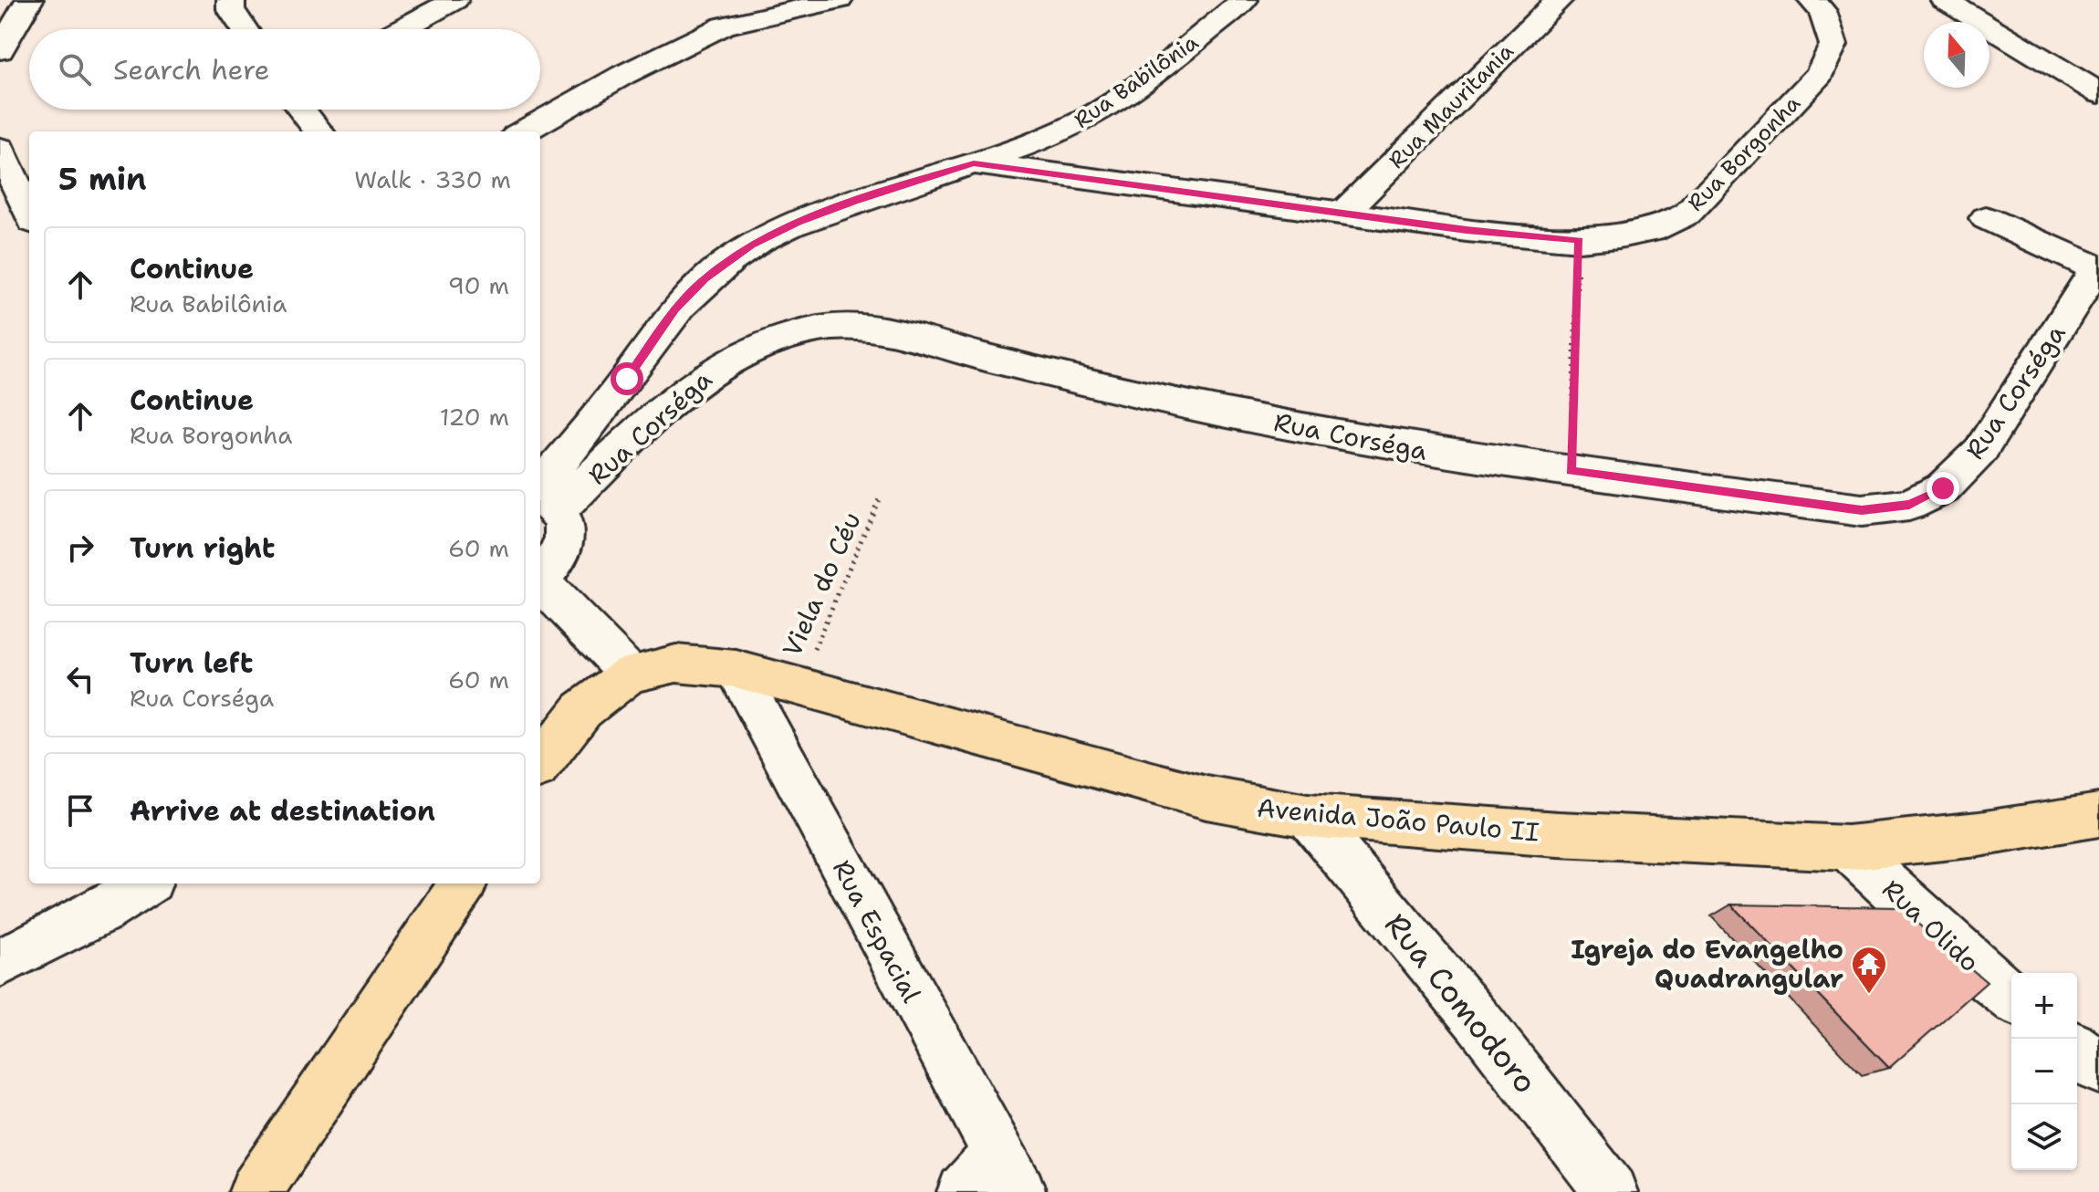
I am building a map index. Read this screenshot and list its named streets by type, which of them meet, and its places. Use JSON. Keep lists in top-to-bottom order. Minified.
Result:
{"streets":{"main road":["Avenida João Paulo II"],"street":["Rua Babilônia","Rua Mauritania","Rua Borgonha","Rua Corséga","Rua Olido","Rua Espacial","Rua Comodoro"],"path":["Viela do Céu"]},"crossings":[["Rua Babilônia","Rua Borgonha"],["Rua Babilônia","Rua Corséga"],["Rua Mauritania","Rua Borgonha"],["Viela do Céu","Avenida João Paulo II"],["Avenida João Paulo II","Rua Olido"],["Avenida João Paulo II","Rua Espacial"],["Avenida João Paulo II","Rua Comodoro"]],"places":{"temple":["Igreja do Evangelho Quadrangular"]},"north":"top","page":{"search":"Search here","heading":["5 min","Walk · 330 m"],"list":[["Continue","Rua Babilônia","90 m"],["Continue","Rua Borgonha","120 m"],["Turn right","60 m"],["Turn left","Rua Corséga","60 m"],"Arrive at destination"],"map_buttons":["+","−"]}}
